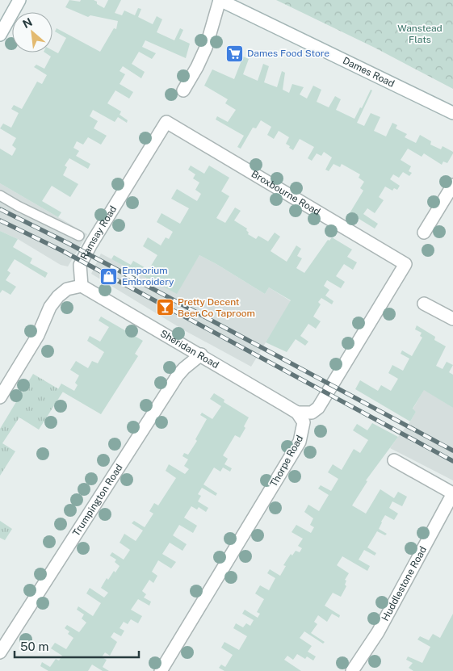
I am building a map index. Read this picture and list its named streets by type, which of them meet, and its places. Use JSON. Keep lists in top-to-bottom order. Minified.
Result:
{"streets":{"street":["Dames Road","Broxbourne Road","Ramsay Road","Sheridan Road","Thorpe Road","Trumpington Road","Huddlestone Road"]},"crossings":[["Broxbourne Road","Ramsay Road"],["Broxbourne Road","Sheridan Road"],["Broxbourne Road","Thorpe Road"],["Ramsay Road","Sheridan Road"],["Sheridan Road","Thorpe Road"],["Sheridan Road","Trumpington Road"]],"parks":["Wanstead Flats"],"places":{"supermarket":["Dames Food Store"],"shop":["Emporium Embroidery"],"bar":["Pretty Decent Beer Co Taproom"]},"scale_bar":"50 m","north":"top left"}
